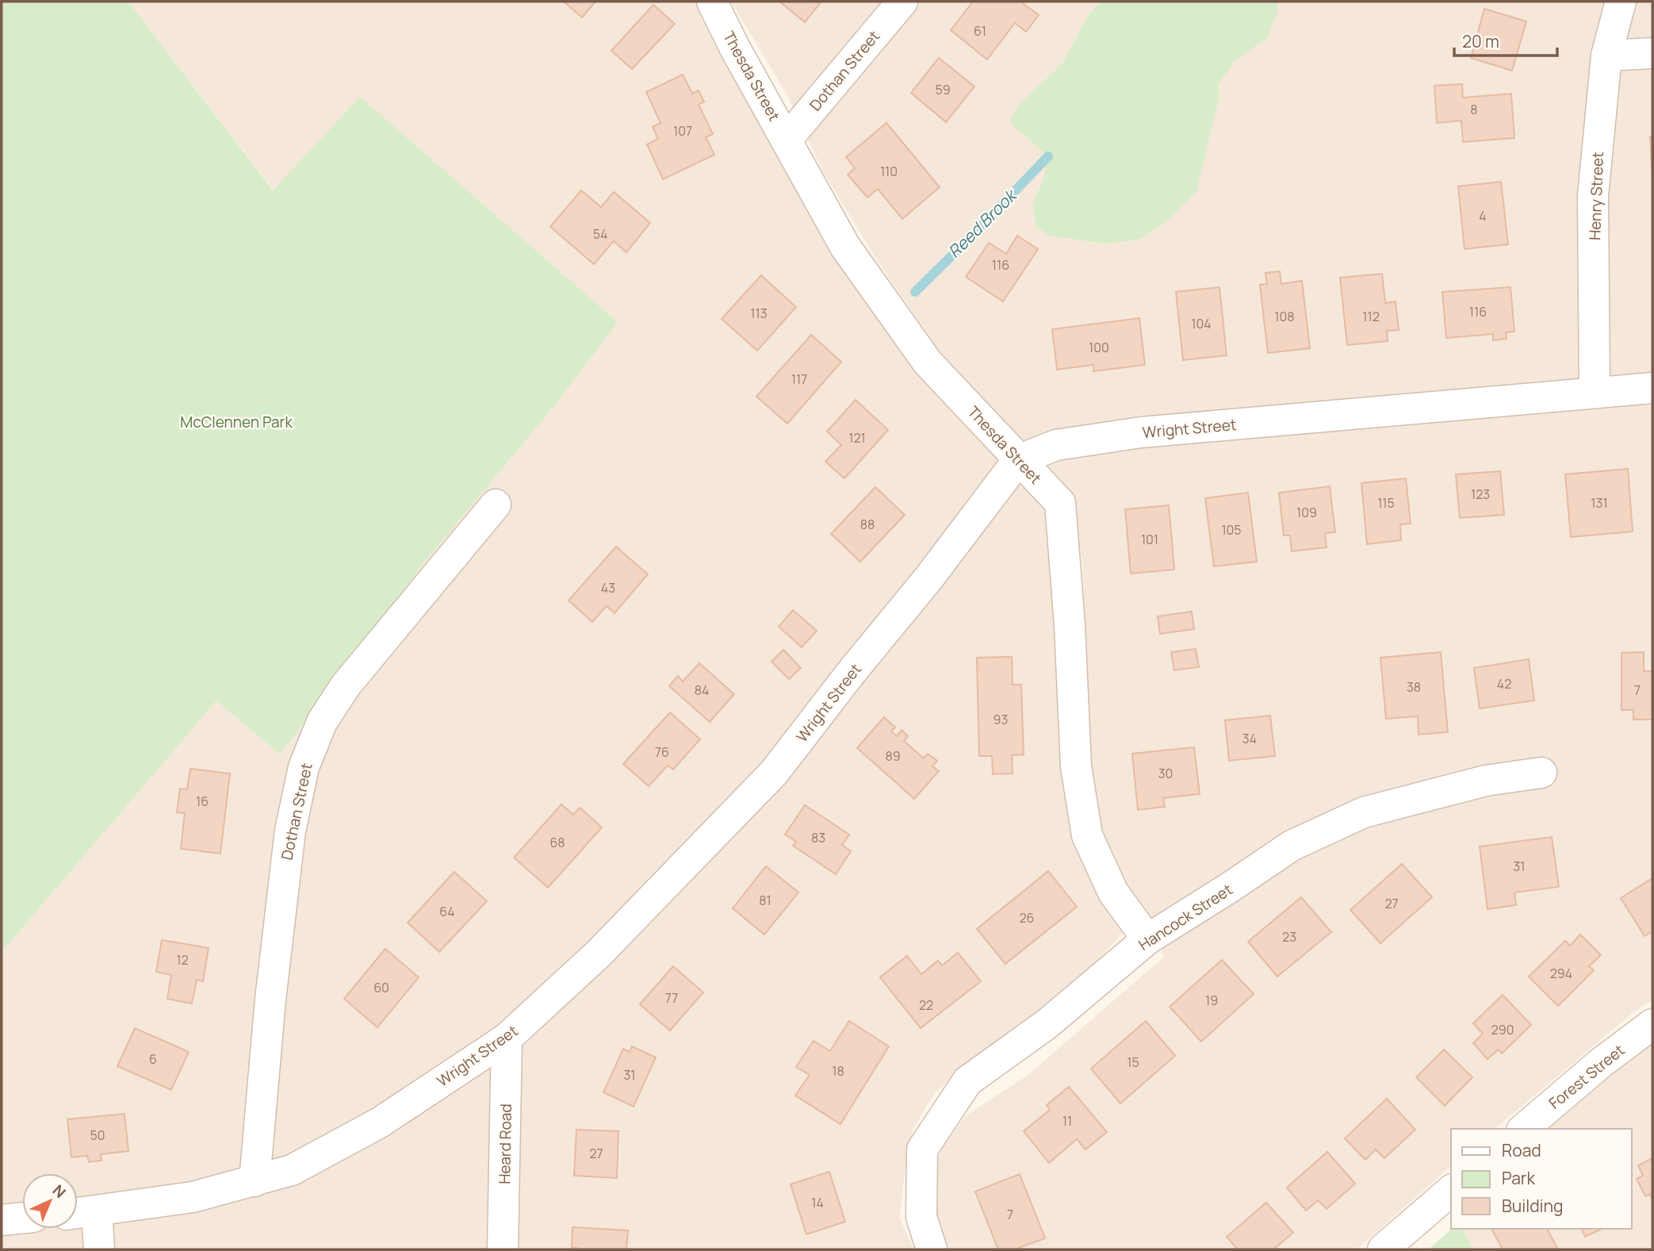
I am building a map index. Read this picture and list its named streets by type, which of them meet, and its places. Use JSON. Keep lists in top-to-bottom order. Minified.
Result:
{"streets":{"street":["Dothan Street","Thesda Street","Henry Street","Wright Street","Hancock Street","Forest Street","Heard Road"]},"crossings":[["Dothan Street","Thesda Street"],["Dothan Street","Wright Street"],["Thesda Street","Wright Street"],["Thesda Street","Hancock Street"],["Henry Street","Wright Street"],["Wright Street","Heard Road"]],"water":["Reed Brook"],"parks":["McClennen Park"],"house_numbers":["61","59","8","107","110","4","54","116","116","113","108","112","104","100","117","121","123","115","131","109","88","105","101","43","42","38","84","7","93","34","76","89","30","16","83","68","31","81","27","64","26","23","12","294","60","77","19","22","290","6","15","18","31","11","50","27","14","7"],"legend":["Road","Park","Building"],"scale_bar":"20 m","north":"top right"}
